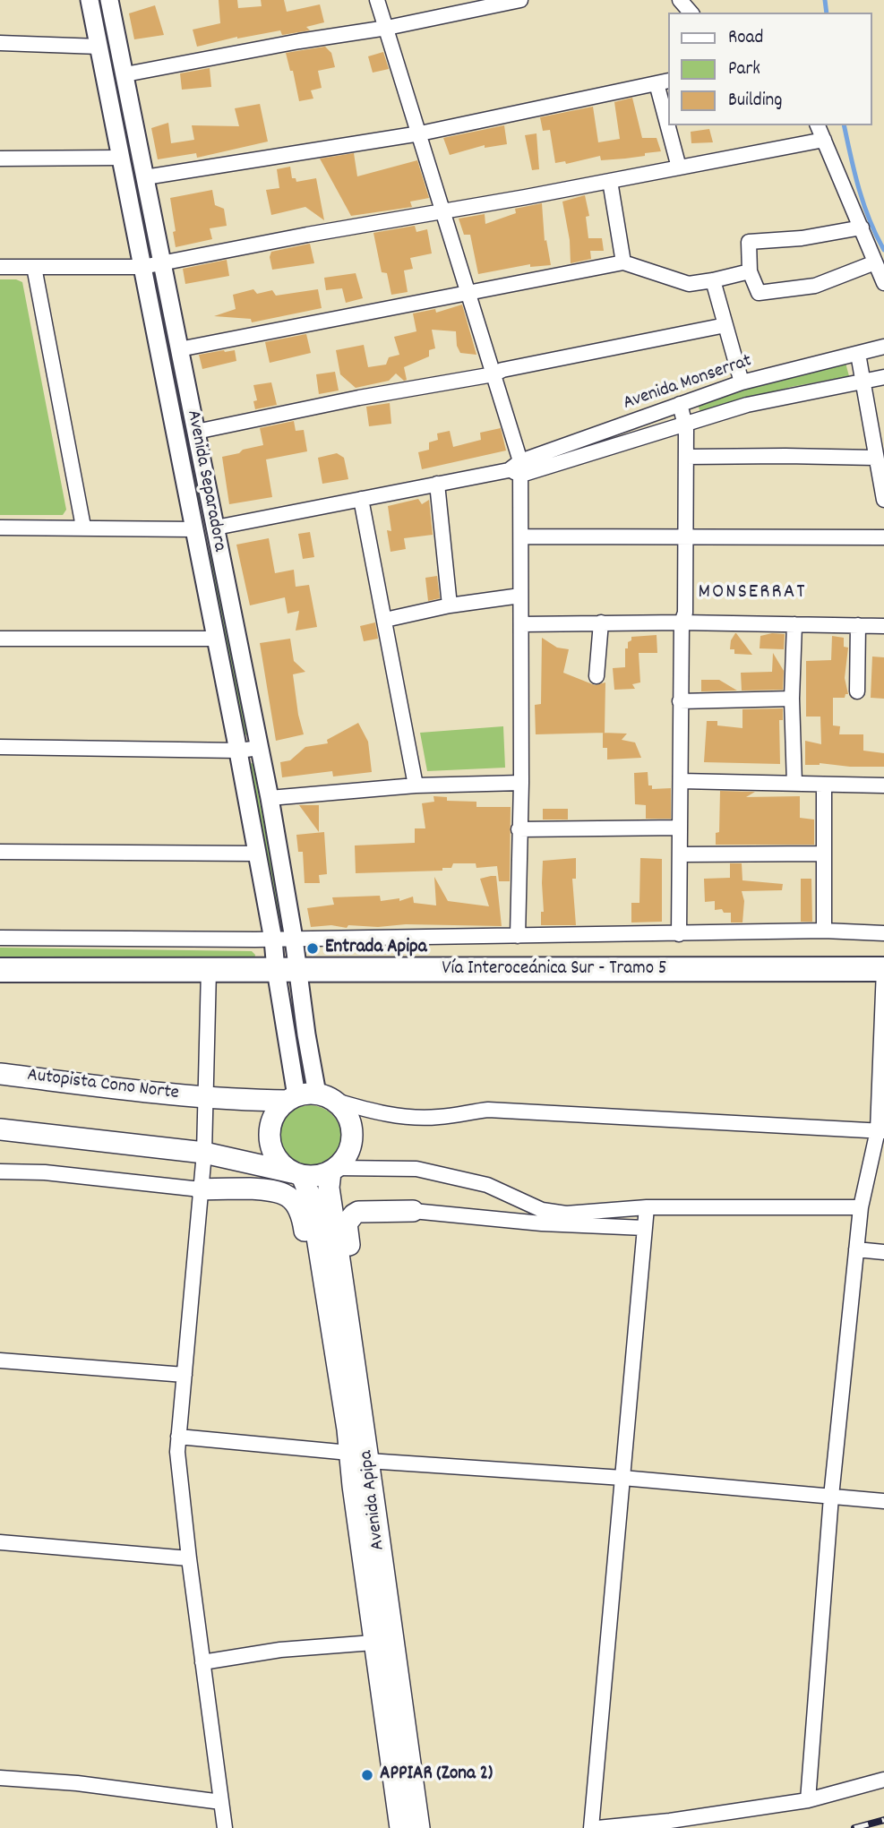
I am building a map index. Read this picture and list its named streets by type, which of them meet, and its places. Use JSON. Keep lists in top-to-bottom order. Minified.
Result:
{"streets":{"highway":["Vía Interoceánica Sur - Tramo 5"],"main road":["Autopista Cono Norte","Avenida Apipa"],"street":["Avenida Monserrat","Avenida Separadora"]},"crossings":[["Avenida Monserrat","Avenida Separadora"],["Avenida Separadora","Vía Interoceánica Sur - Tramo 5"],["Autopista Cono Norte","Avenida Apipa"]],"districts":["MONSERRAT"],"places":["Entrada Apipa","APPIAR (Zona 2)"],"legend":["Road","Park","Building"]}
